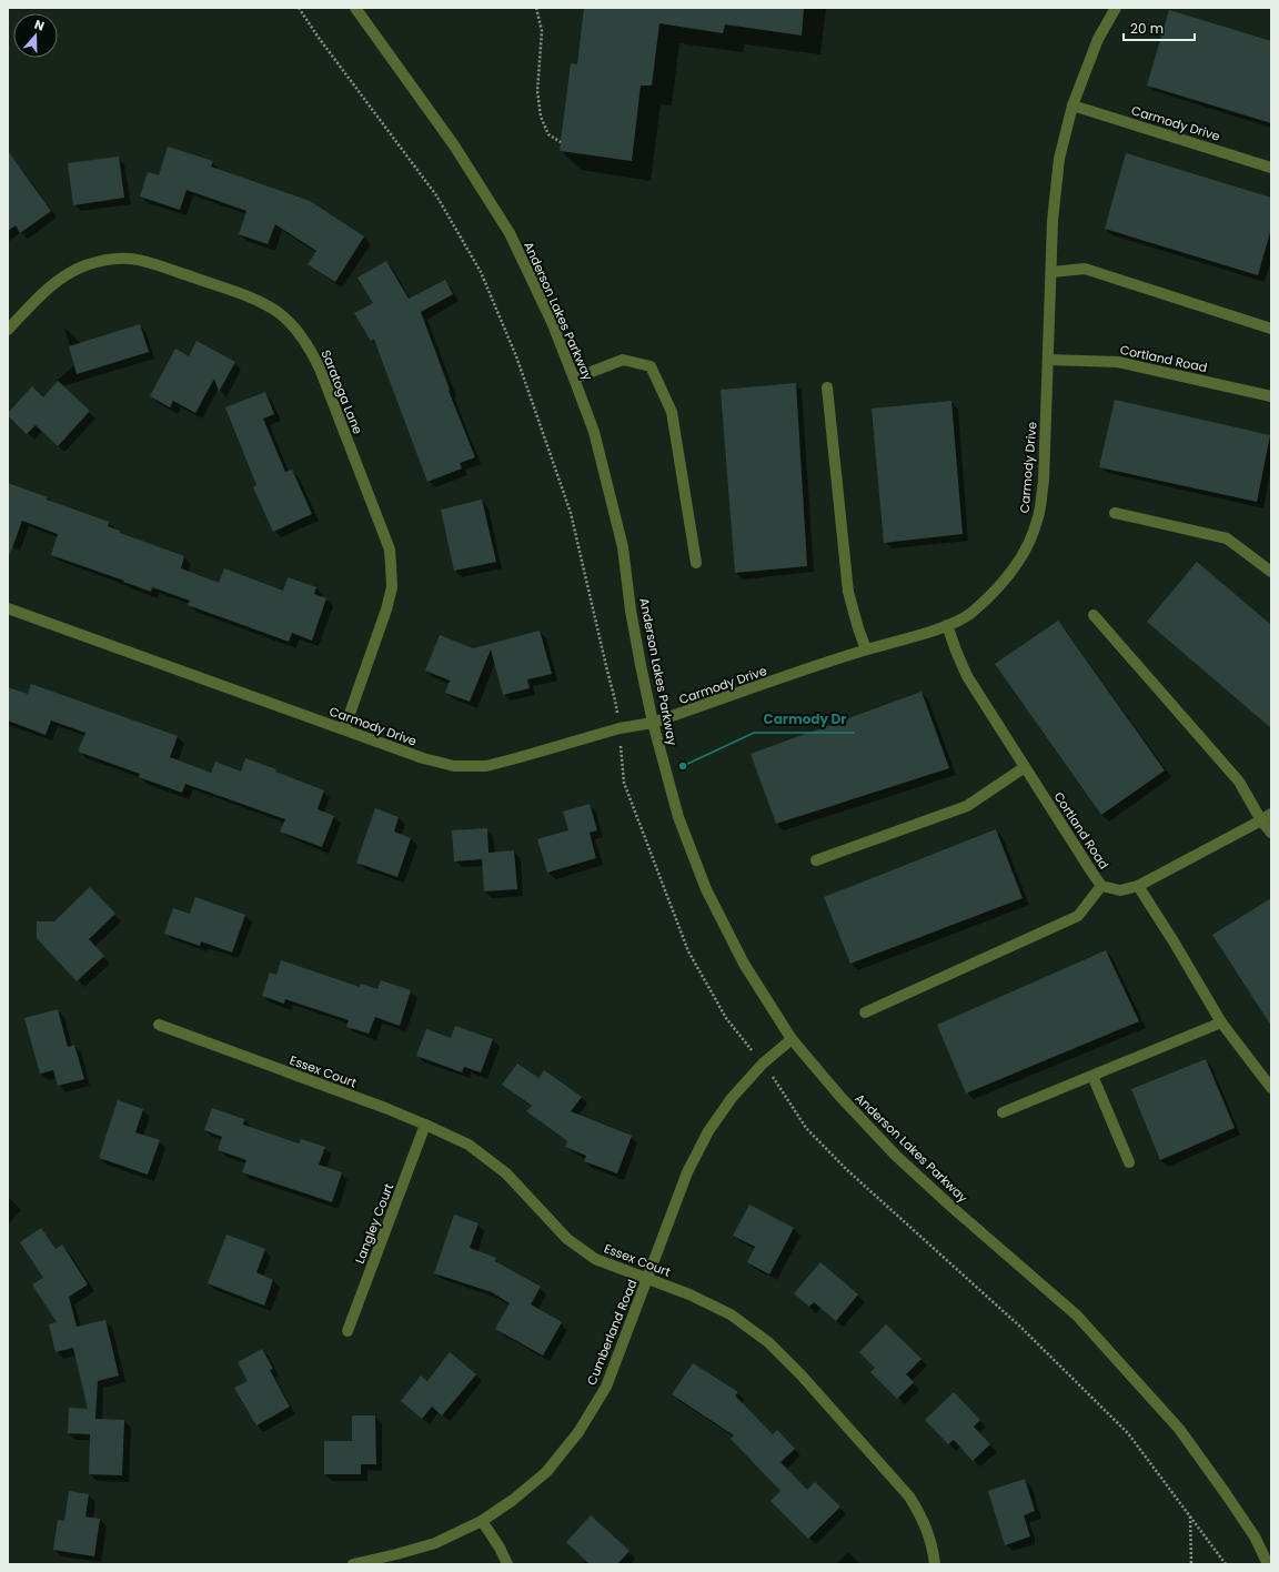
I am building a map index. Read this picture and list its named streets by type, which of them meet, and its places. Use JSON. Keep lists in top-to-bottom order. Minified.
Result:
{"streets":{"street":["Carmody Drive","Anderson Lakes Parkway","Cortland Road","Saratoga Lane","Essex Court","Langley Court","Cumberland Road"]},"crossings":[["Carmody Drive","Anderson Lakes Parkway"],["Carmody Drive","Cortland Road"],["Carmody Drive","Saratoga Lane"],["Anderson Lakes Parkway","Cumberland Road"],["Essex Court","Langley Court"],["Essex Court","Cumberland Road"]],"places":["Carmody Dr"],"scale_bar":"20 m","north":"top"}
